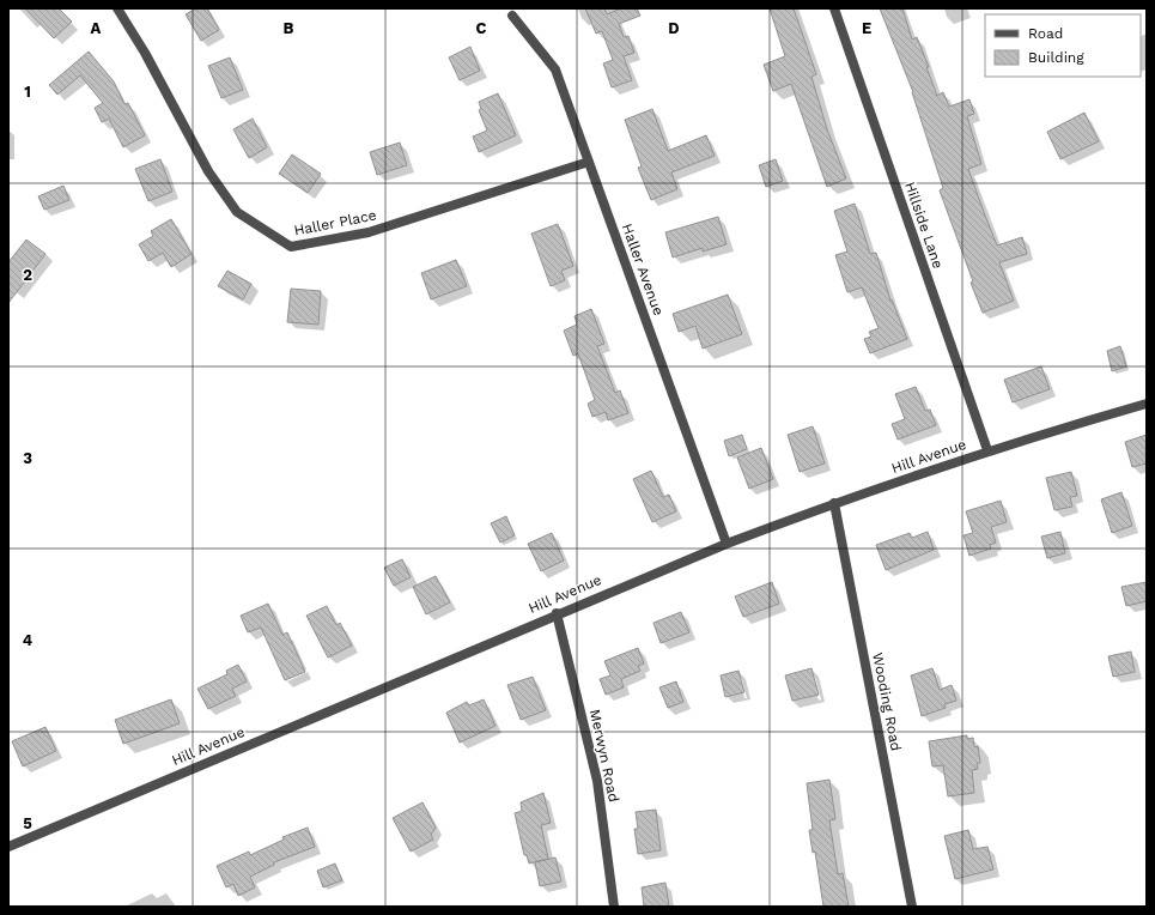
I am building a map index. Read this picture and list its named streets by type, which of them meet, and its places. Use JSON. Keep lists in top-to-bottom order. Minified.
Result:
{"streets":{"street":["Haller Place","Hillside Lane","Haller Avenue","Hill Avenue","Wooding Road","Merwyn Road"]},"crossings":[["Haller Place","Haller Avenue"],["Hillside Lane","Hill Avenue"],["Haller Avenue","Hill Avenue"],["Hill Avenue","Wooding Road"],["Hill Avenue","Merwyn Road"]],"legend":["Road","Building"],"grid":{"columns":["A","B","C","D","E"],"rows":["1","2","3","4","5"]}}
